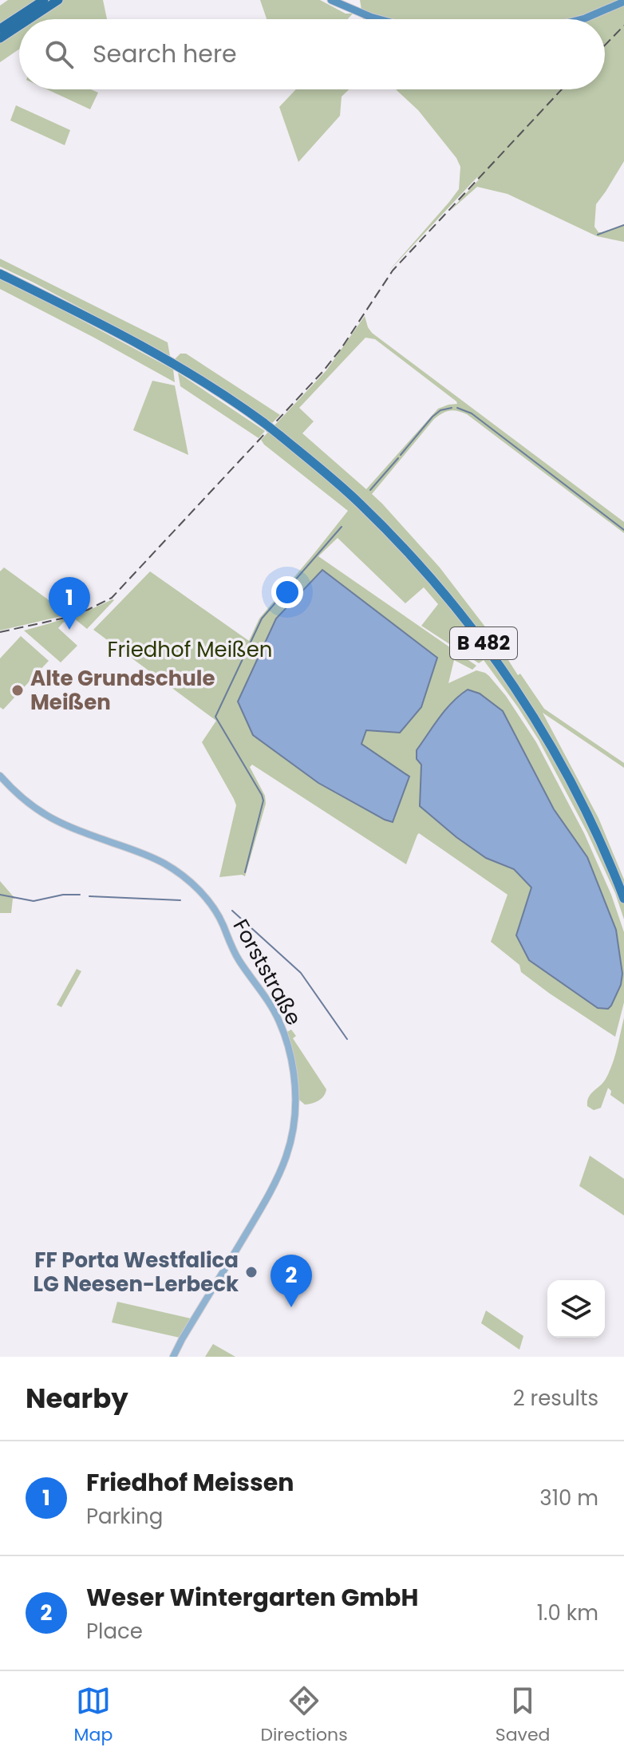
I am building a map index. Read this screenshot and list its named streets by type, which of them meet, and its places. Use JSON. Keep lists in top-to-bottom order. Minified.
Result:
{"streets":{"main road":["B 482"],"street":["Forststraße"]},"parks":["Friedhof Meißen"],"places":["Alte Grundschule Meißen","FF Porta Westfalica LG Neesen-Lerbeck"],"page":{"search":"Search here","pins":["1","2"],"heading":["Nearby","2 results"],"list":[{"mark":"1","name":"Friedhof Meissen","note":"Parking","value":"310 m"},{"mark":"2","name":"Weser Wintergarten GmbH","note":"Place","value":"1.0 km"}],"nav":["Map","Directions","Saved"]}}
